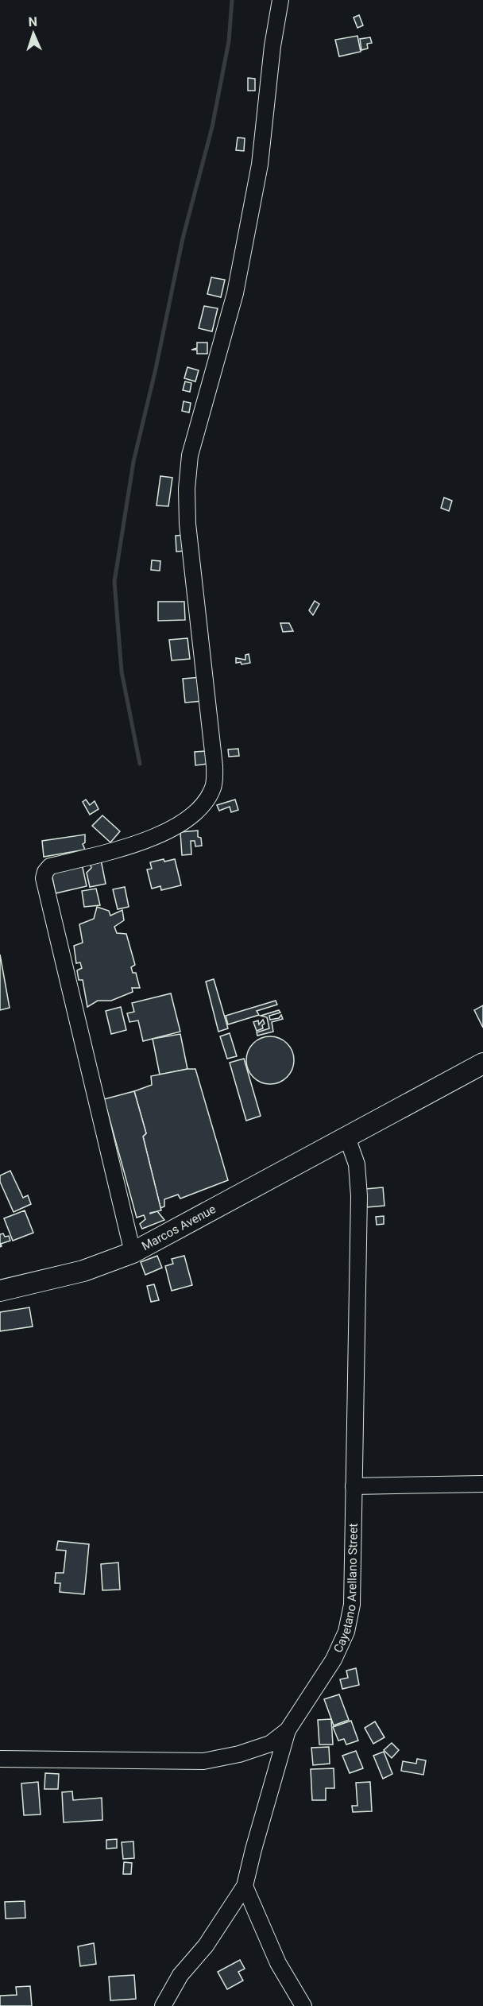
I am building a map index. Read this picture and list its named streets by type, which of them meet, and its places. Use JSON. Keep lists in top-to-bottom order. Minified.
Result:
{"streets":{"main road":["Marcos Avenue"],"street":["Cayetano Arellano Street"]},"crossings":[["Marcos Avenue","Cayetano Arellano Street"]],"north":"top"}
